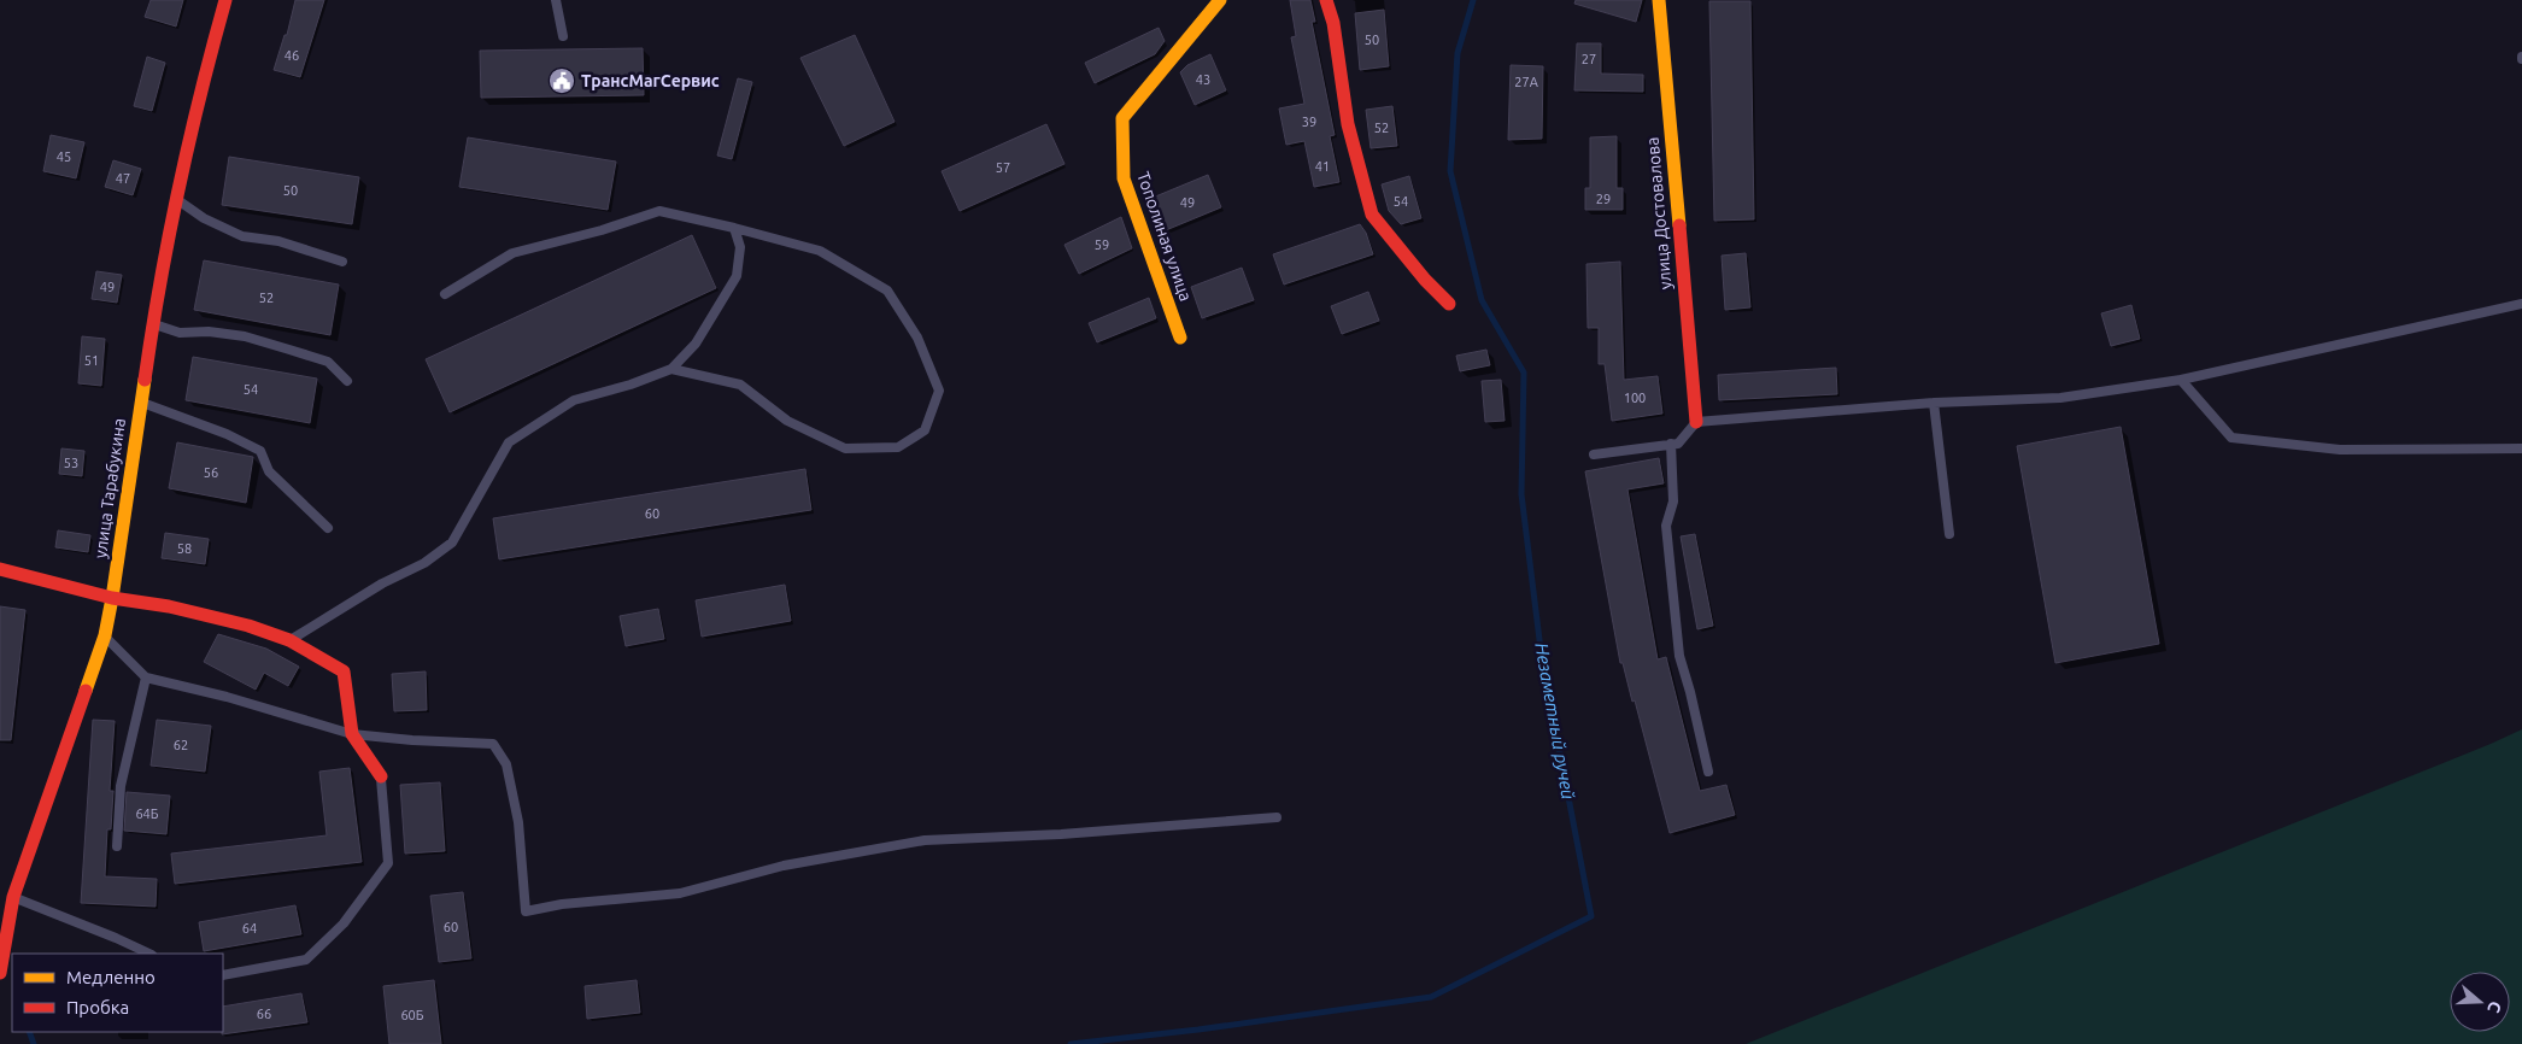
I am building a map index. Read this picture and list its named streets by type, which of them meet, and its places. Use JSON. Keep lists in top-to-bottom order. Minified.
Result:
{"streets":{"street":["улица Достовалова","Тополиная улица","улица Тарабукина"]},"water":["Незаметный ручей"],"places":{"public building":["ТрансМагСервис"]},"house_numbers":["50","46","27","43","27А","39","52","45","41","57","47","50","29","54","49","59","49","52","51","54","100","53","56","60","58","62","64Б","60","64","66","60Б"],"legend":["Медленно","Пробка"],"north":"right"}
